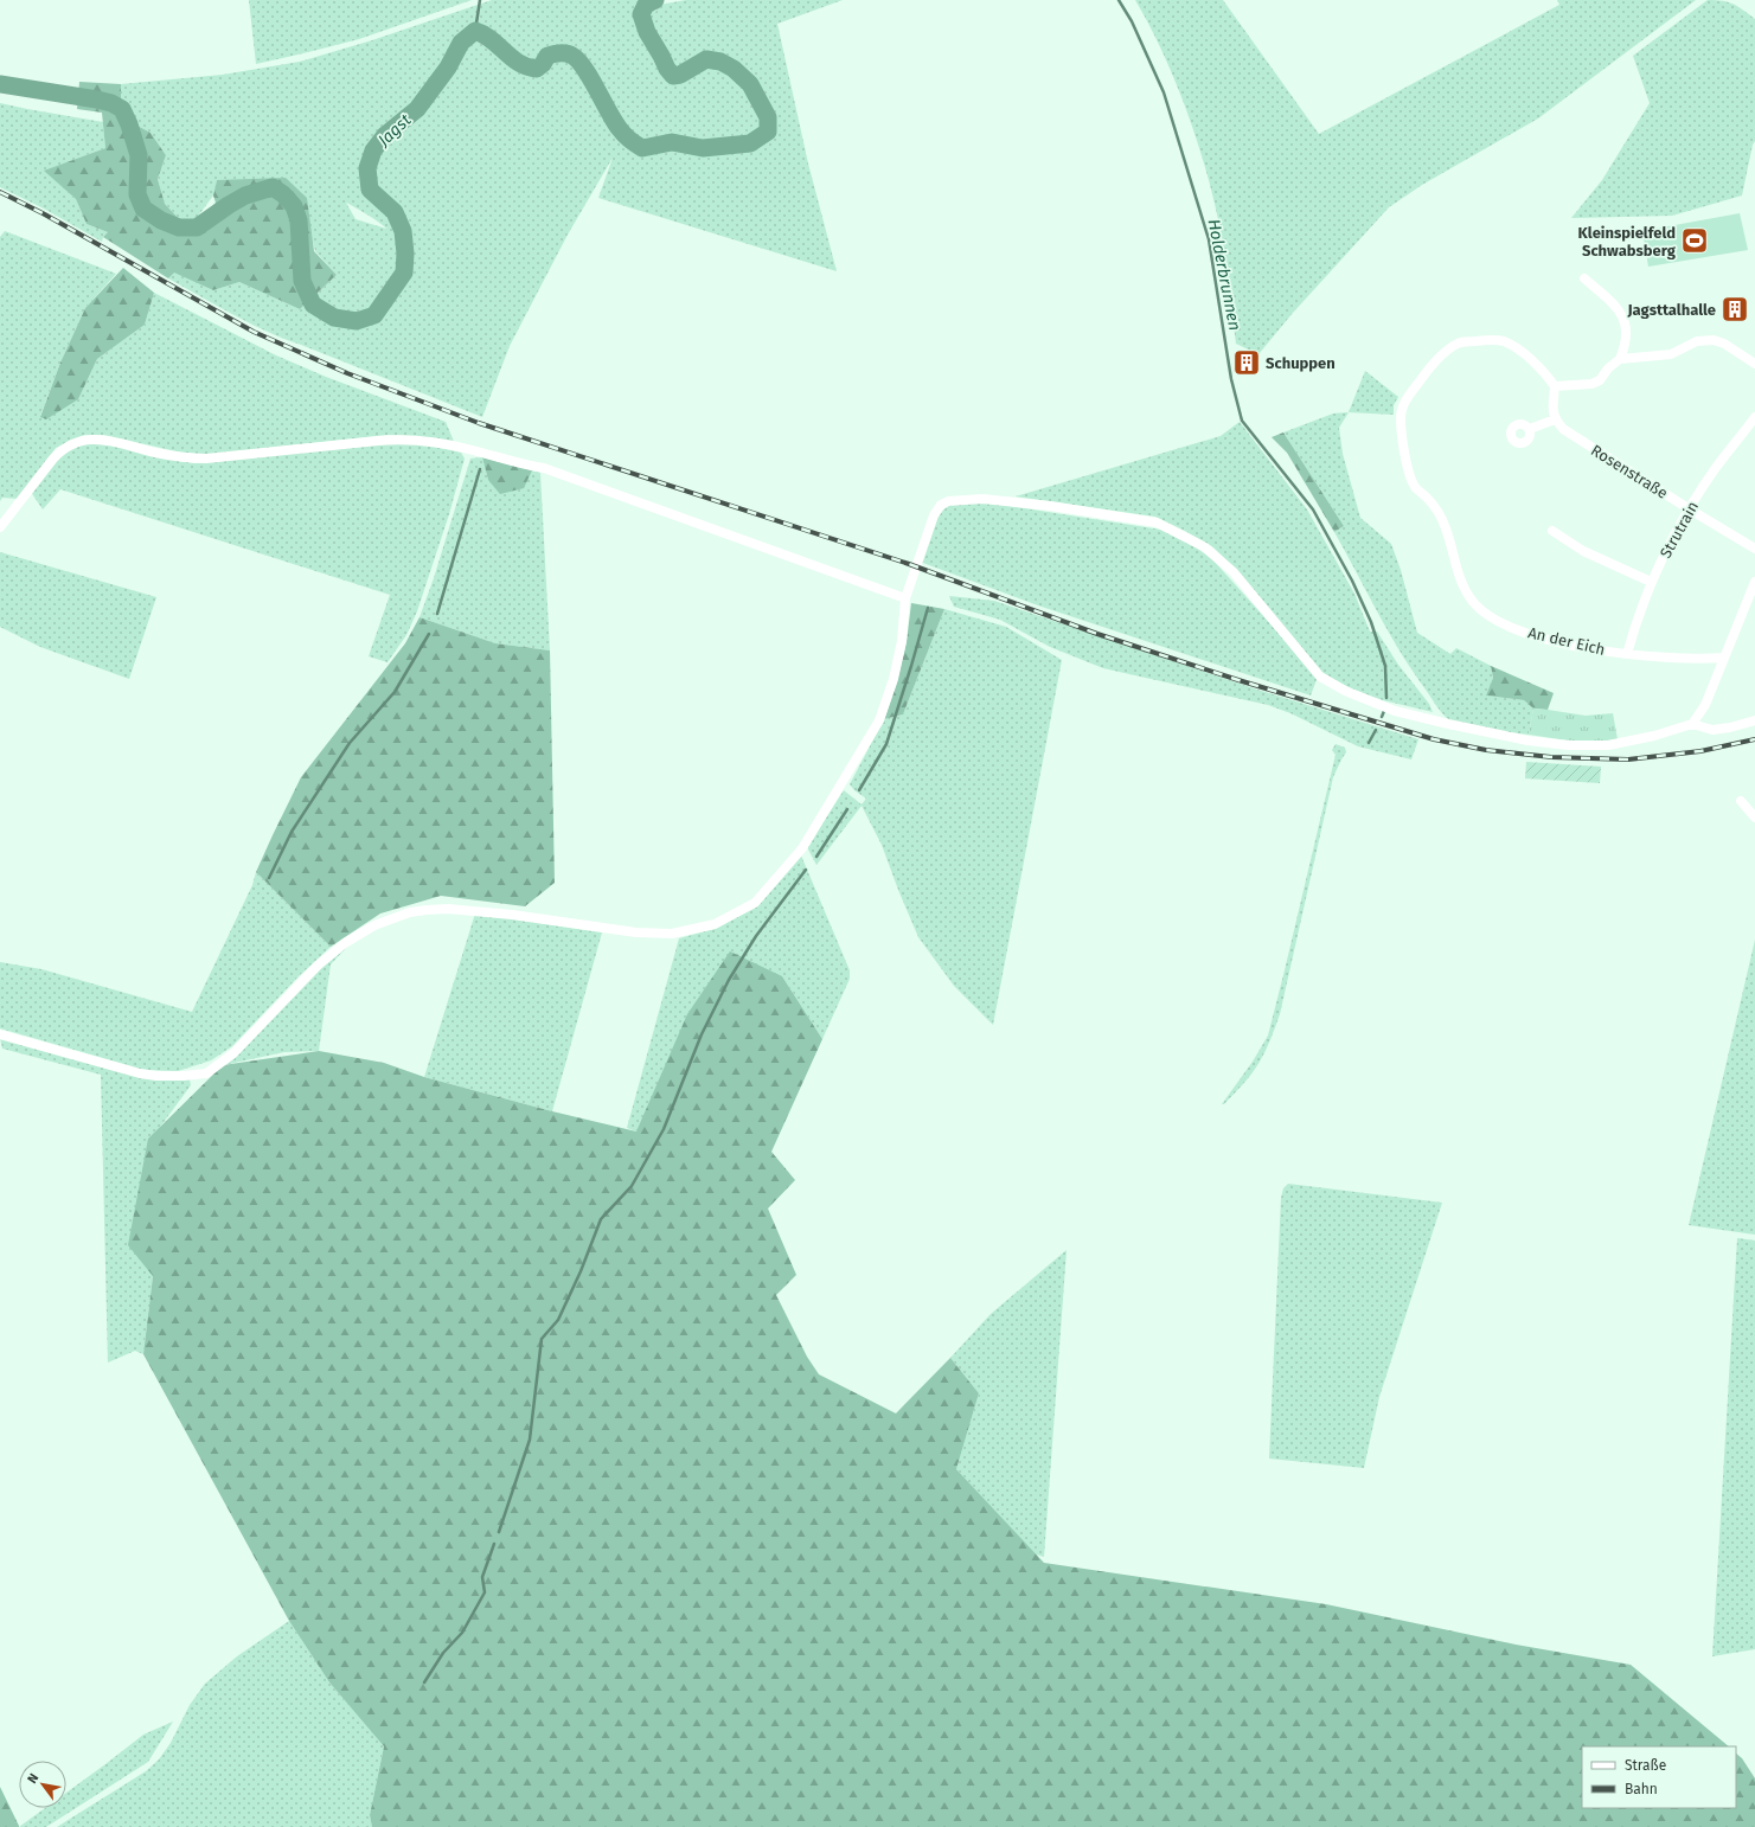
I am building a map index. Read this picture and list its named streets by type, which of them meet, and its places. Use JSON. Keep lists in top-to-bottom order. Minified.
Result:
{"streets":{"street":["Rosenstraße","Strutrain","An der Eich"]},"crossings":[["Rosenstraße","Strutrain"],["Strutrain","An der Eich"]],"water":["Jagst","Holderbrunnen"],"places":{"sports":["Kleinspielfeld Schwabsberg"],"building":["Jagsttalhalle","Schuppen"]},"legend":["Straße","Bahn"],"north":"top left"}
